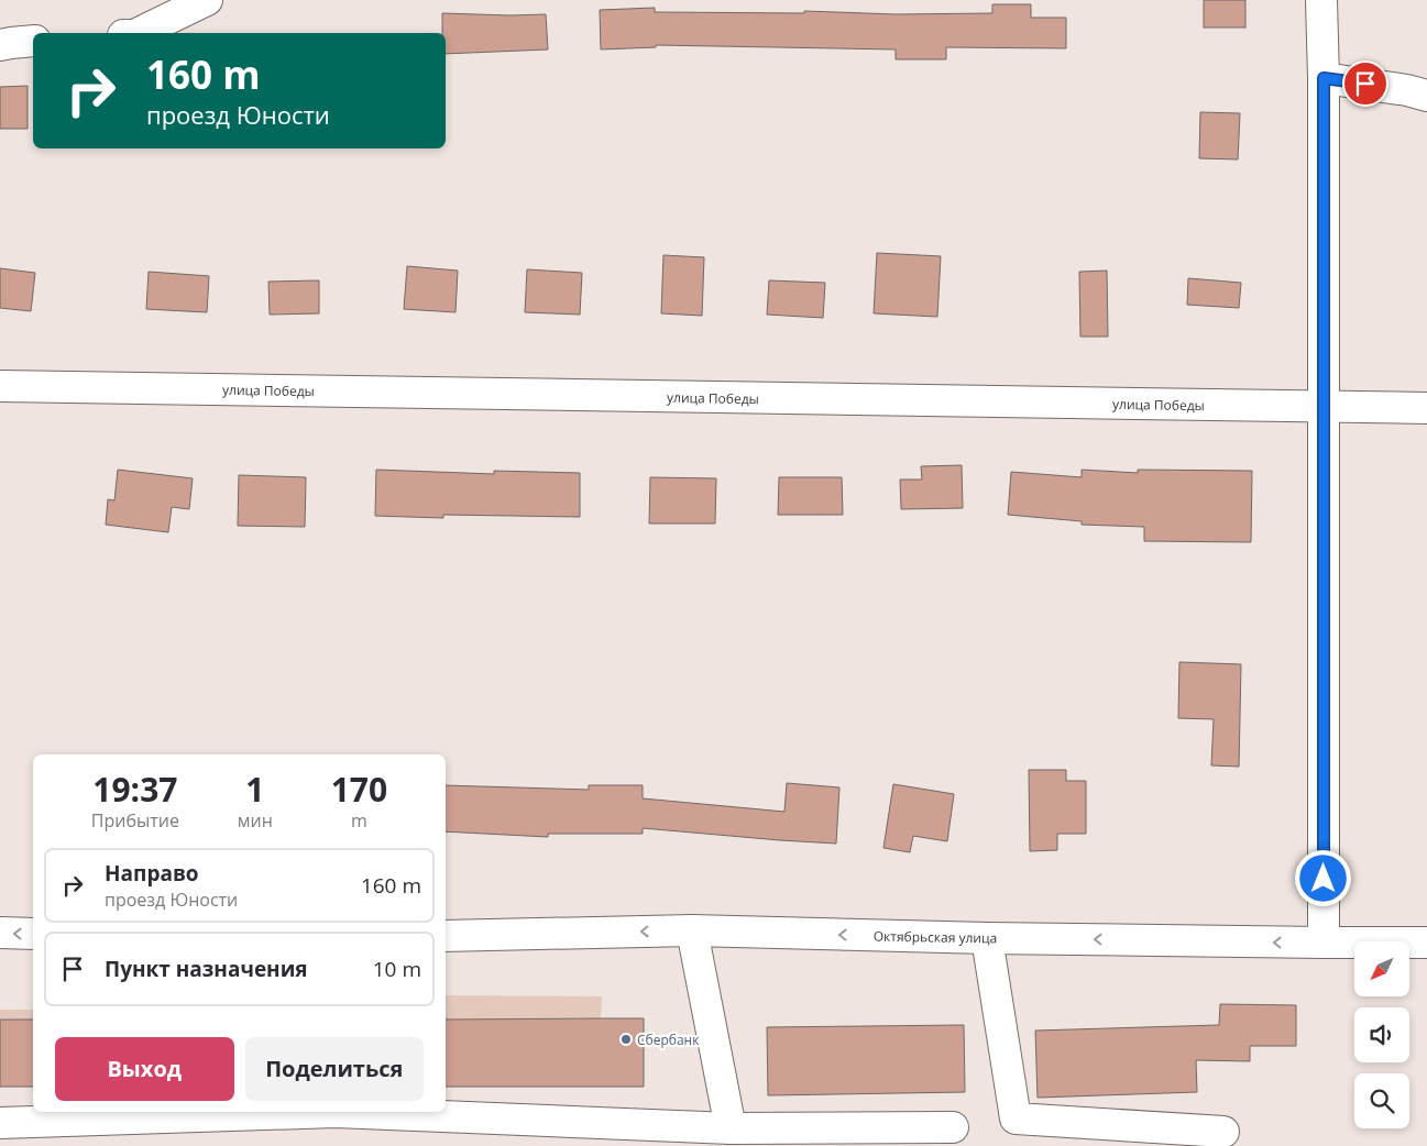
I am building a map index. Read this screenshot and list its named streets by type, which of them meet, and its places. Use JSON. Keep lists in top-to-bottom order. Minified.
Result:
{"streets":{"street":["улица Победы","Октябрьская улица"]},"places":["Сбербанк"],"north":"bottom left","page":{"turn":["160 m","проезд Юности"],"eta":["19:37","Прибытие","1","мин","170","m"],"list":[{"name":"Направо","note":"проезд Юности","value":"160 m"},{"name":"Пункт назначения","value":"10 m"}],"buttons":["Выход","Поделиться"]}}
